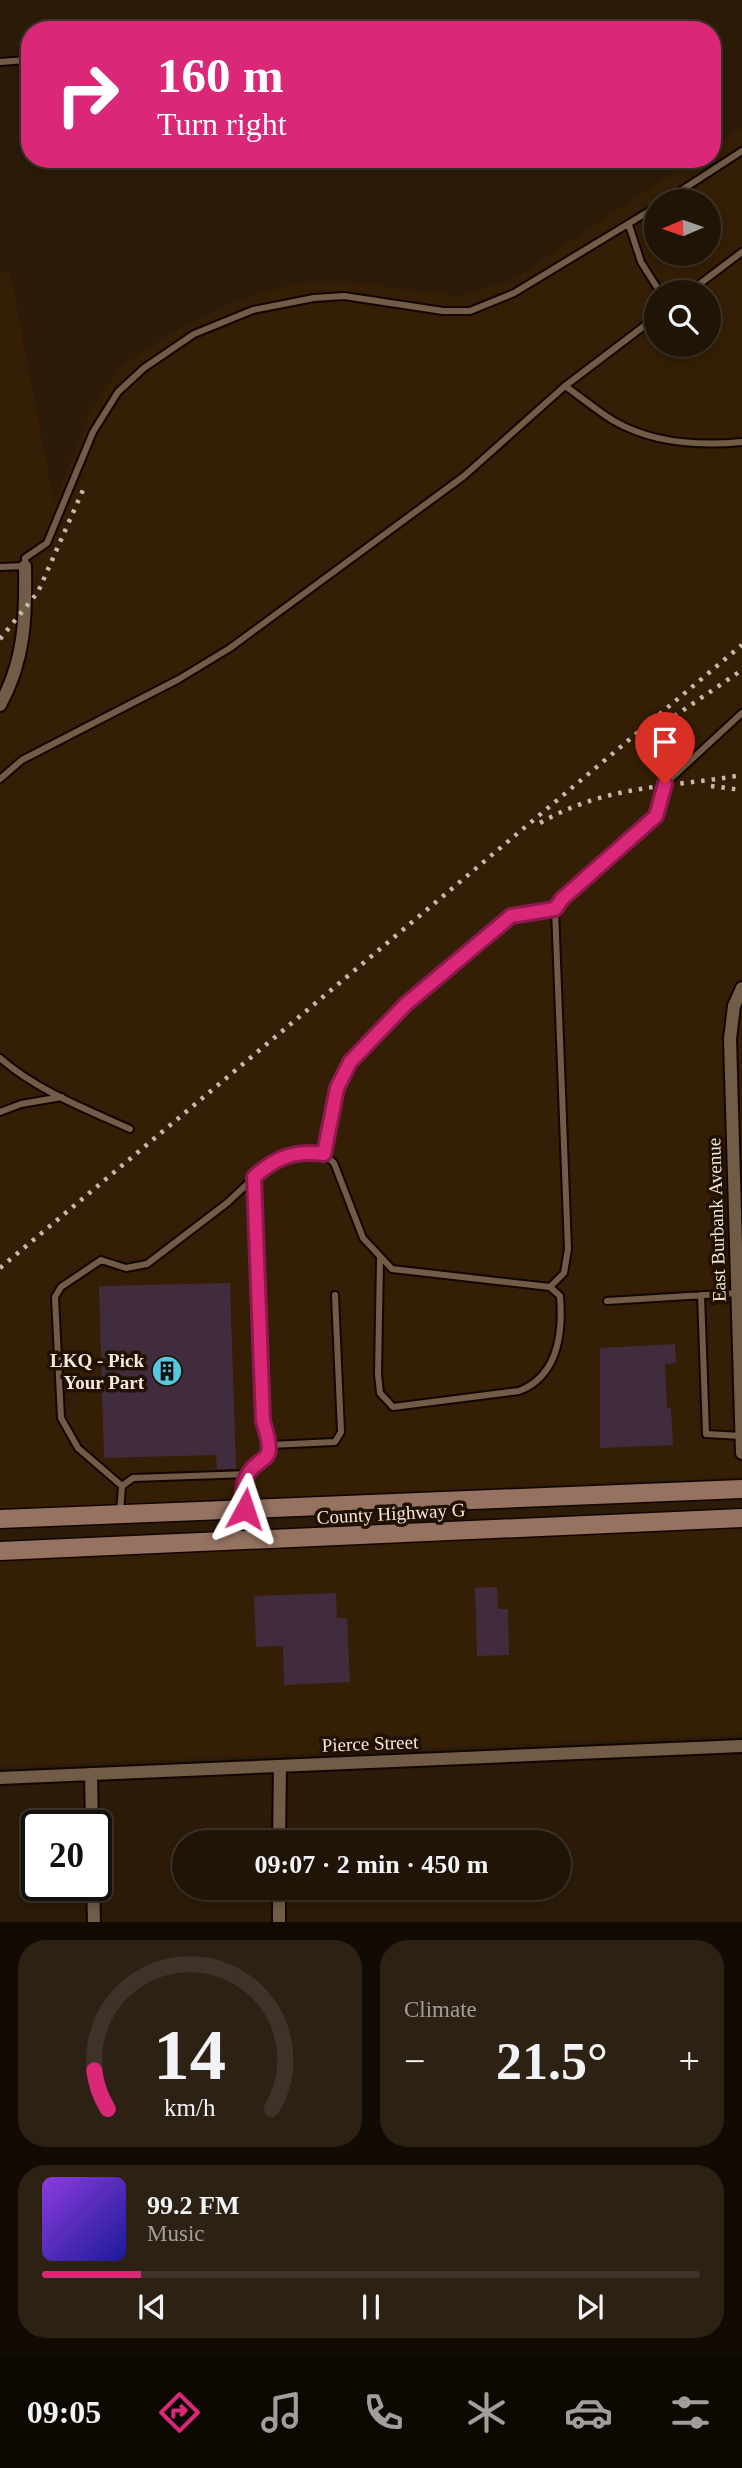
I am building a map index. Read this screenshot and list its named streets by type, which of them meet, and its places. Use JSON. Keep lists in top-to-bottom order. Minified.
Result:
{"streets":{"main road":["County Highway G"],"street":["East Burbank Avenue","Pierce Street"]},"places":{"building":["LKQ - Pick Your Part"]},"north":"left","page":{"turn":["160 m","Turn right"],"limit":"20","trip":"09:07 · 2 min · 450 m","tile":"Climate","heat":["−","21.5°","+"],"song":["99.2 FM","Music"],"tabs":"09:05","gauge":["14","km/h"]}}
